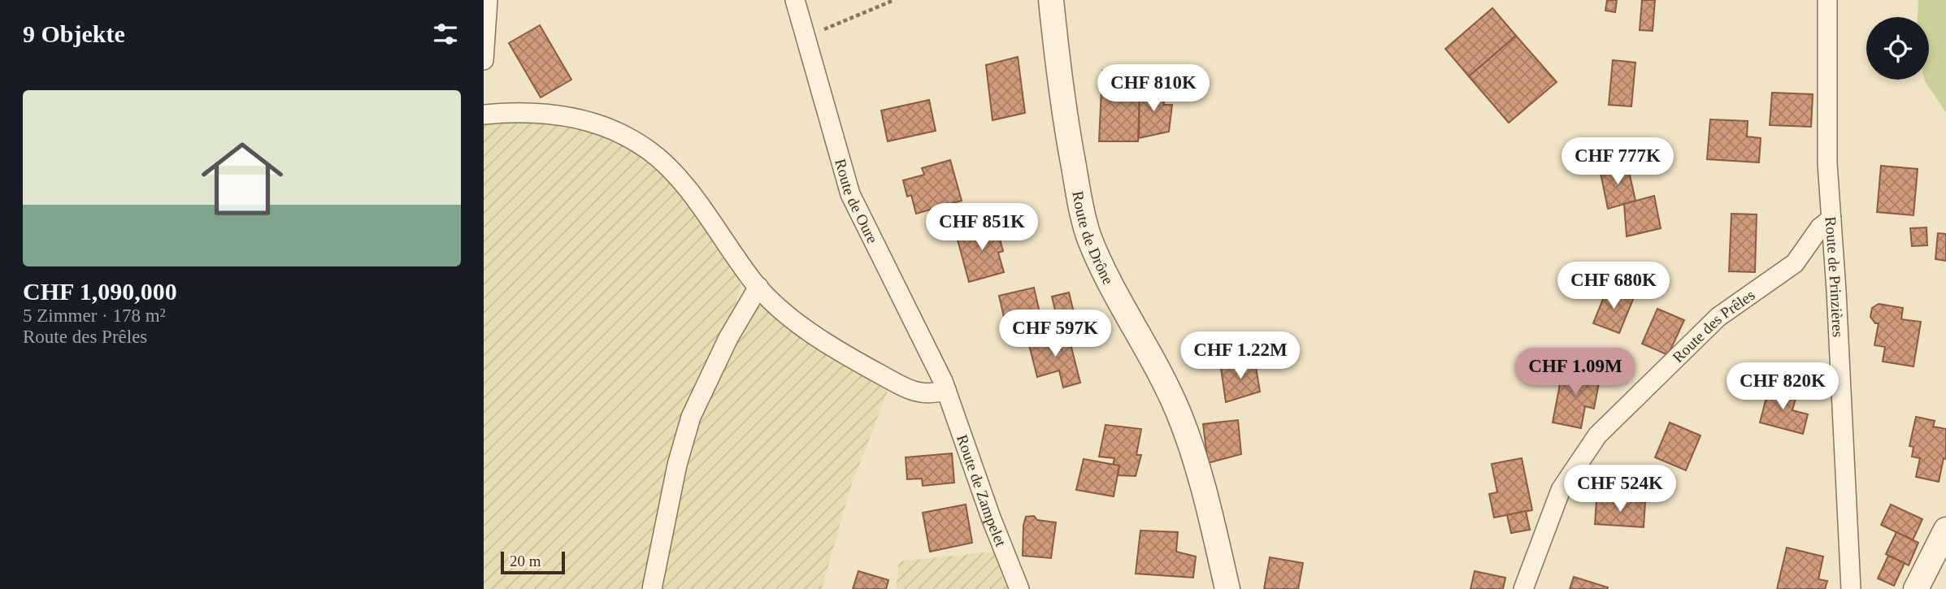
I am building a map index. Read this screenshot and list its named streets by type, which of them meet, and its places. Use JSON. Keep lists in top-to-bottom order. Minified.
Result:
{"streets":{"street":["Route de Oure","Route de Drône","Route de Prinzières","Route des Prêles","Route de Zampelet"]},"crossings":[["Route de Oure","Route de Zampelet"],["Route de Prinzières","Route des Prêles"]],"scale_bar":"20 m","page":{"heading":"9 Objekte","price":["CHF 810K","CHF 777K","CHF 851K","CHF 680K","CHF 597K","CHF 1.22M","CHF 1.09M","CHF 820K","CHF 524K"],"list":[{"name":"CHF 1,090,000","note":"5 Zimmer · 178 m² · Route des Prêles"}],"scale":"20 m"}}
